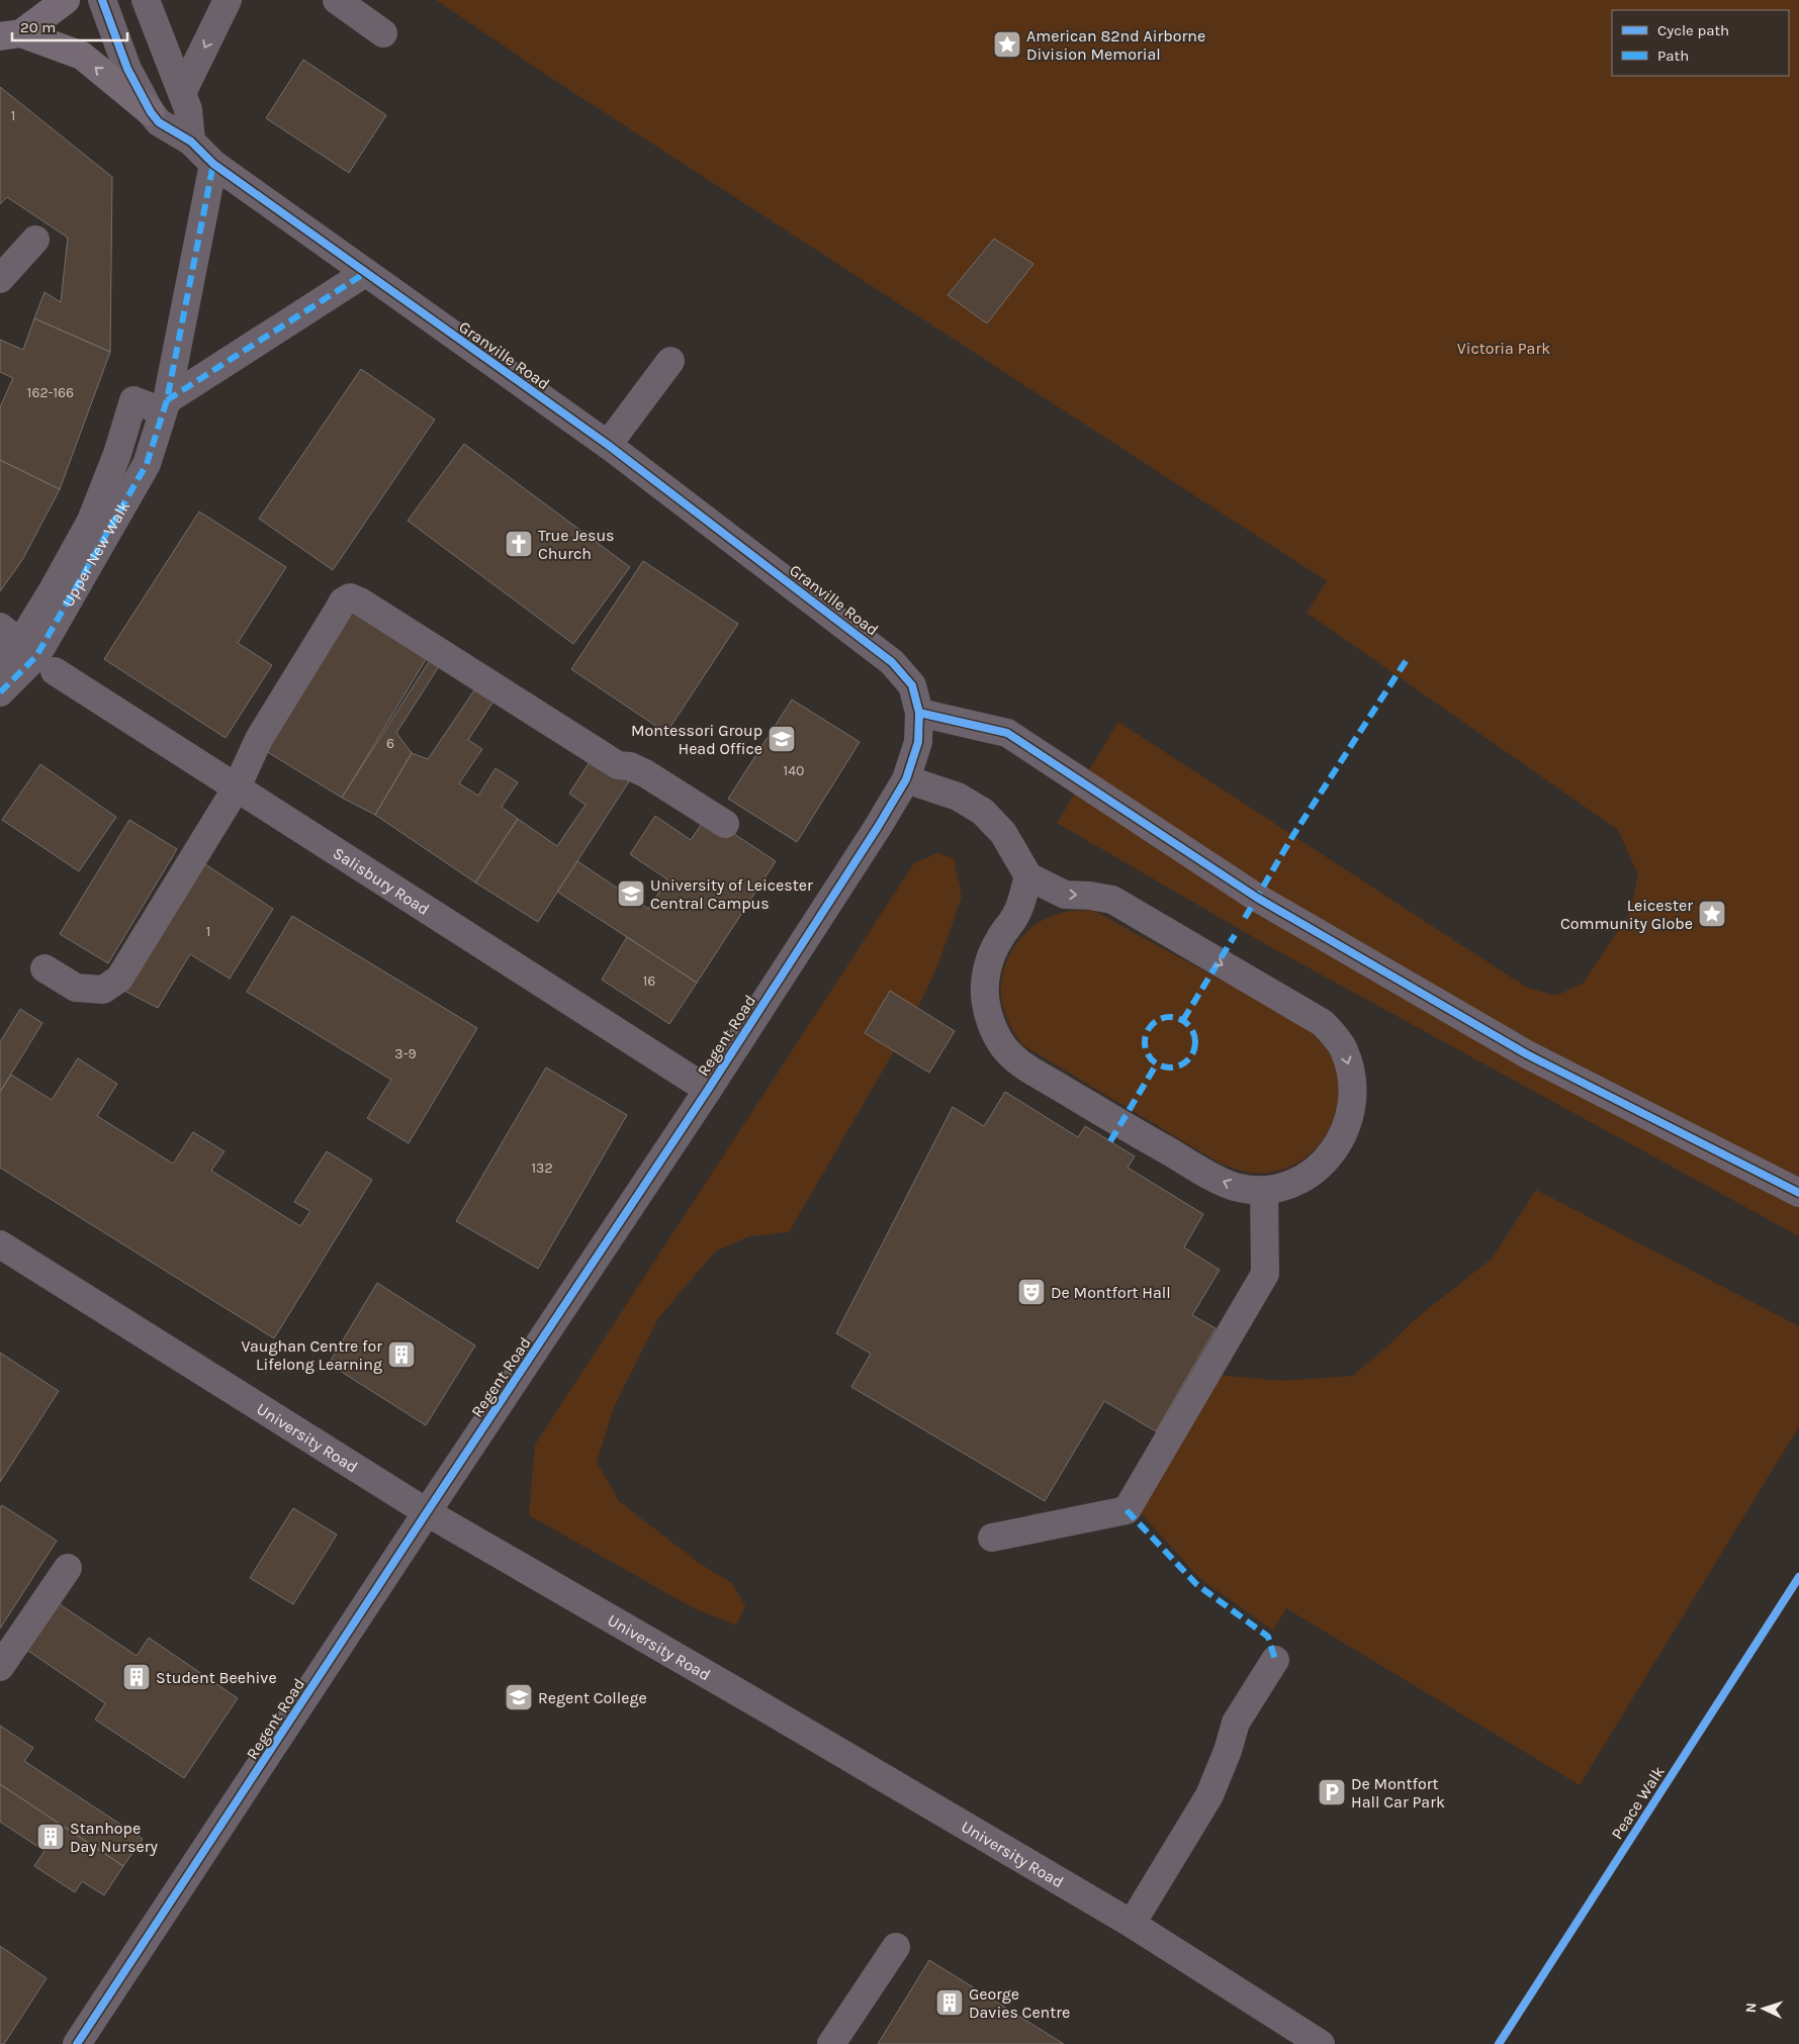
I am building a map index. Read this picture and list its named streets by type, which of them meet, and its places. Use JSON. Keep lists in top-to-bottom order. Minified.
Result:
{"streets":{"street":["Granville Road","Upper New Walk","Salisbury Road","Regent Road","University Road"],"cycle path":["Peace Walk"]},"crossings":[["Granville Road","Upper New Walk"],["Granville Road","Regent Road"],["Salisbury Road","Regent Road"],["Regent Road","University Road"]],"parks":["Victoria Park"],"places":{"place":["American 82nd Airborne Division Memorial","Leicester Community Globe"],"church":["True Jesus Church"],"school or university":["Montessori Group Head Office","University of Leicester Central Campus","Regent College"],"theatre":["De Montfort Hall"],"building":["Vaughan Centre for Lifelong Learning","Student Beehive","Stanhope Day Nursery","George Davies Centre"],"parking":["De Montfort Hall Car Park"]},"house_numbers":["1","162-166","6","140","1","16","3-9","132"],"legend":["Cycle path","Path"],"scale_bar":"20 m","north":"left"}
